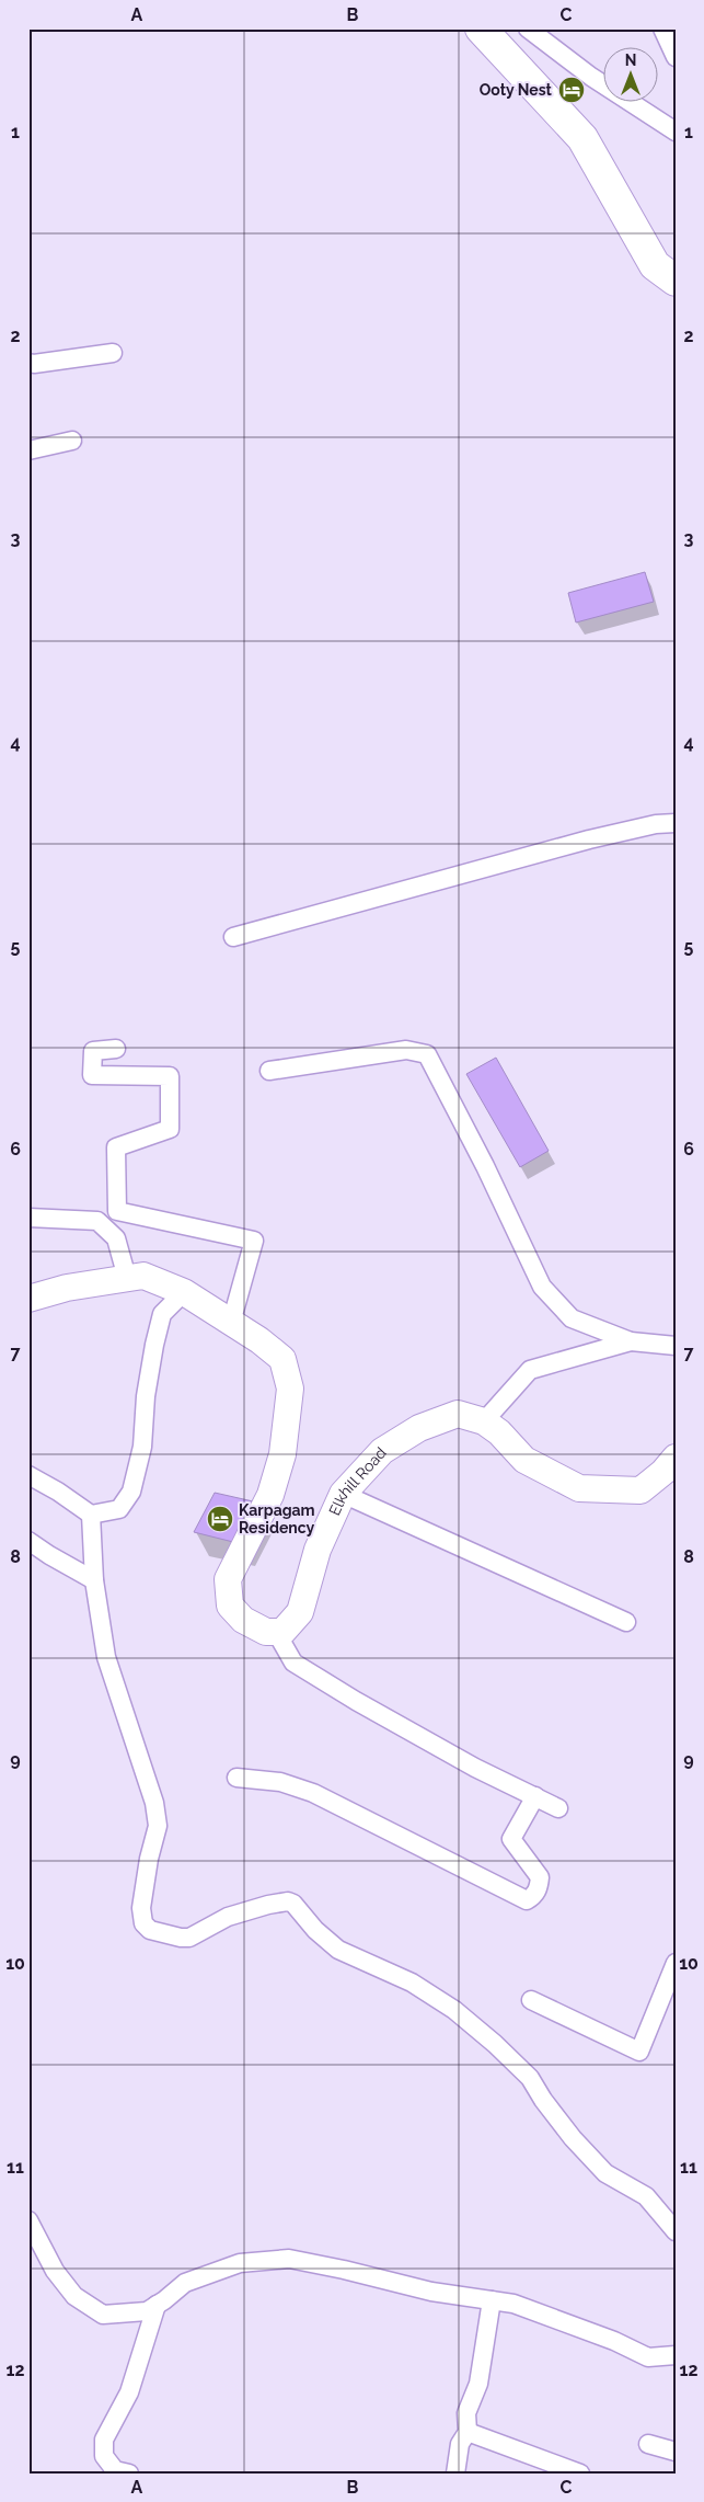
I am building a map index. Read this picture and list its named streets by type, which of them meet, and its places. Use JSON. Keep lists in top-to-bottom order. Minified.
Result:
{"streets":{"street":["Elkhill Road"]},"places":{"hotel":["Ooty Nest","Karpagam Residency"]},"north":"top","grid":{"columns":["A","B","C"],"rows":["1","2","3","4","5","6","7","8","9","10","11","12"]}}
